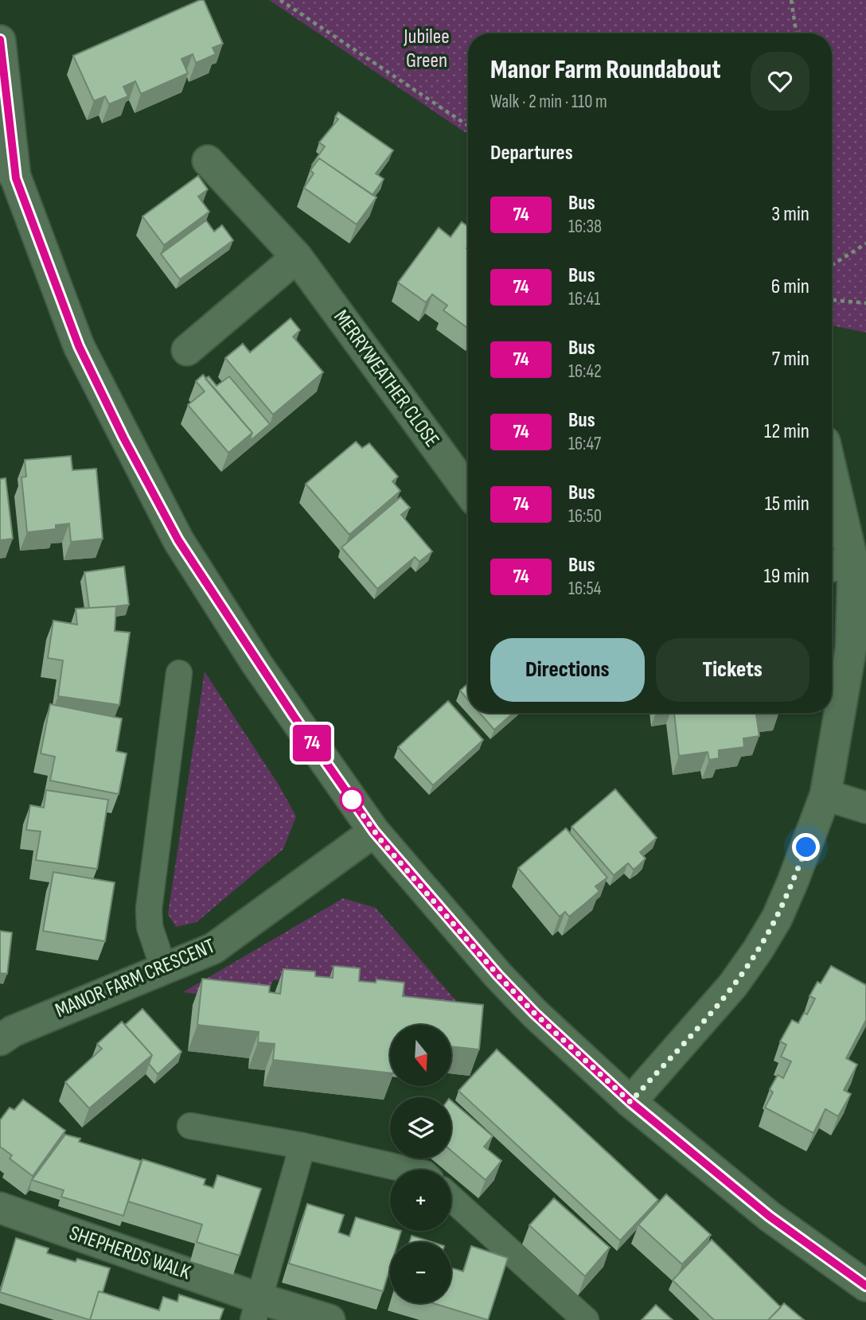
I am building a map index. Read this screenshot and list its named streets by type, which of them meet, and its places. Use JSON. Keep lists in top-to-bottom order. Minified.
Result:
{"streets":{"street":["MERRYWEATHER CLOSE","MANOR FARM CRESCENT","SHEPHERDS WALK"]},"parks":["Jubilee Green"],"lines":["bus line 74"],"north":"bottom","page":{"on_map":"74","heading":[["Manor Farm Roundabout","Walk · 2 min · 110 m"],"Departures"],"list":[{"mark":"74","name":"Bus","note":"16:38","value":"3 min"},{"mark":"74","name":"Bus","note":"16:41","value":"6 min"},{"mark":"74","name":"Bus","note":"16:42","value":"7 min"},{"mark":"74","name":"Bus","note":"16:47","value":"12 min"},{"mark":"74","name":"Bus","note":"16:50","value":"15 min"},{"mark":"74","name":"Bus","note":"16:54","value":"19 min"}],"buttons":["Directions","Tickets"],"map_buttons":["+","−"]}}
